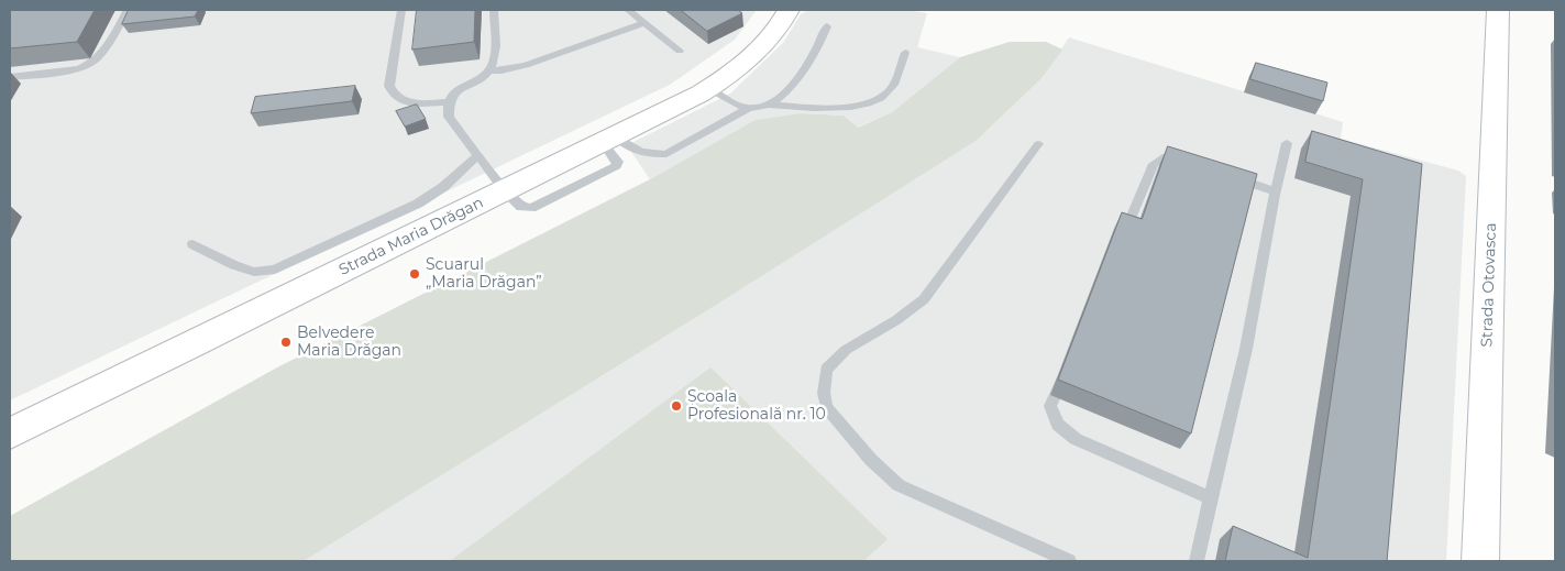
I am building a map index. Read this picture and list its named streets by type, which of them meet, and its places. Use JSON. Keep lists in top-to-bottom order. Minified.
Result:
{"streets":{"main road":["Strada Maria Drăgan","Strada Otovasca"]},"places":["Scuarul „Maria Drăgan”","Belvedere Maria Drăgan","Școala Profesională nr. 10"]}
